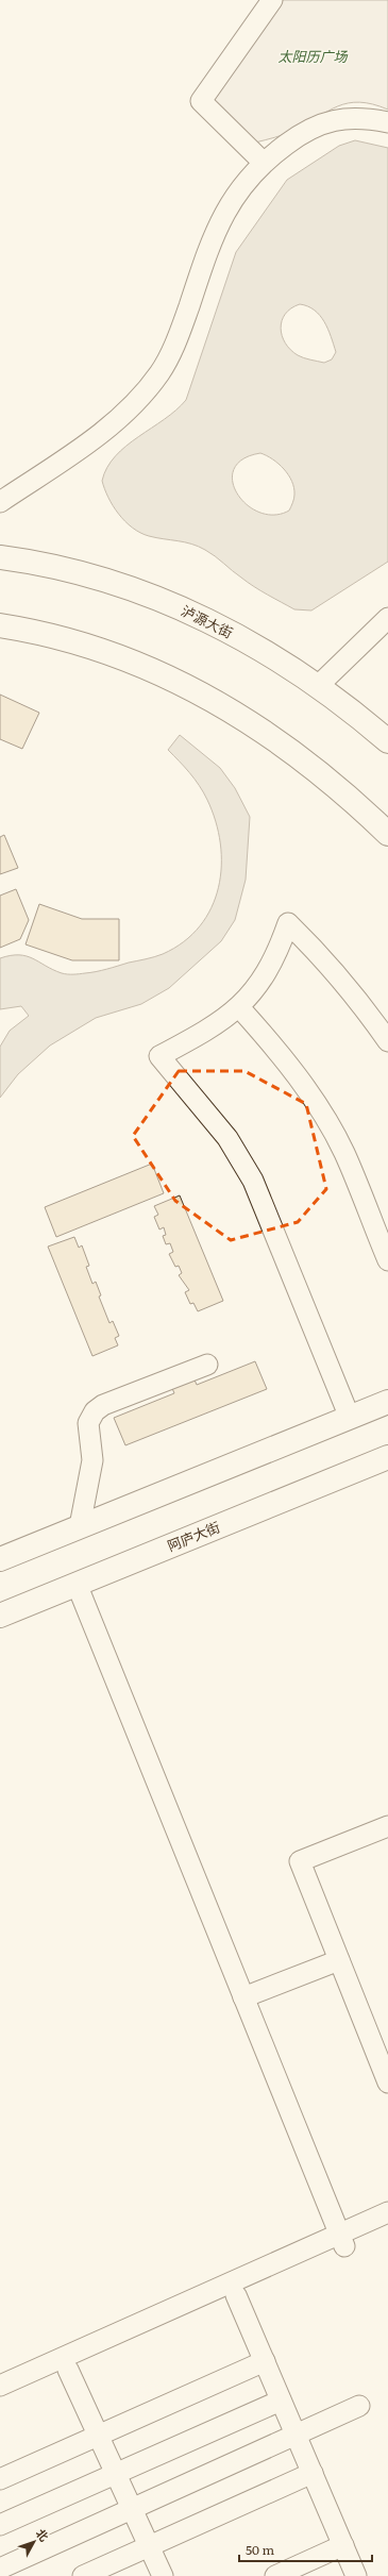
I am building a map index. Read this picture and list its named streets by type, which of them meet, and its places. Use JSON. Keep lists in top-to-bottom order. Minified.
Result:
{"streets":{"main road":["泸源大街","阿庐大街"]},"parks":["太阳历广场"],"scale_bar":"50 m","north":"top right"}
